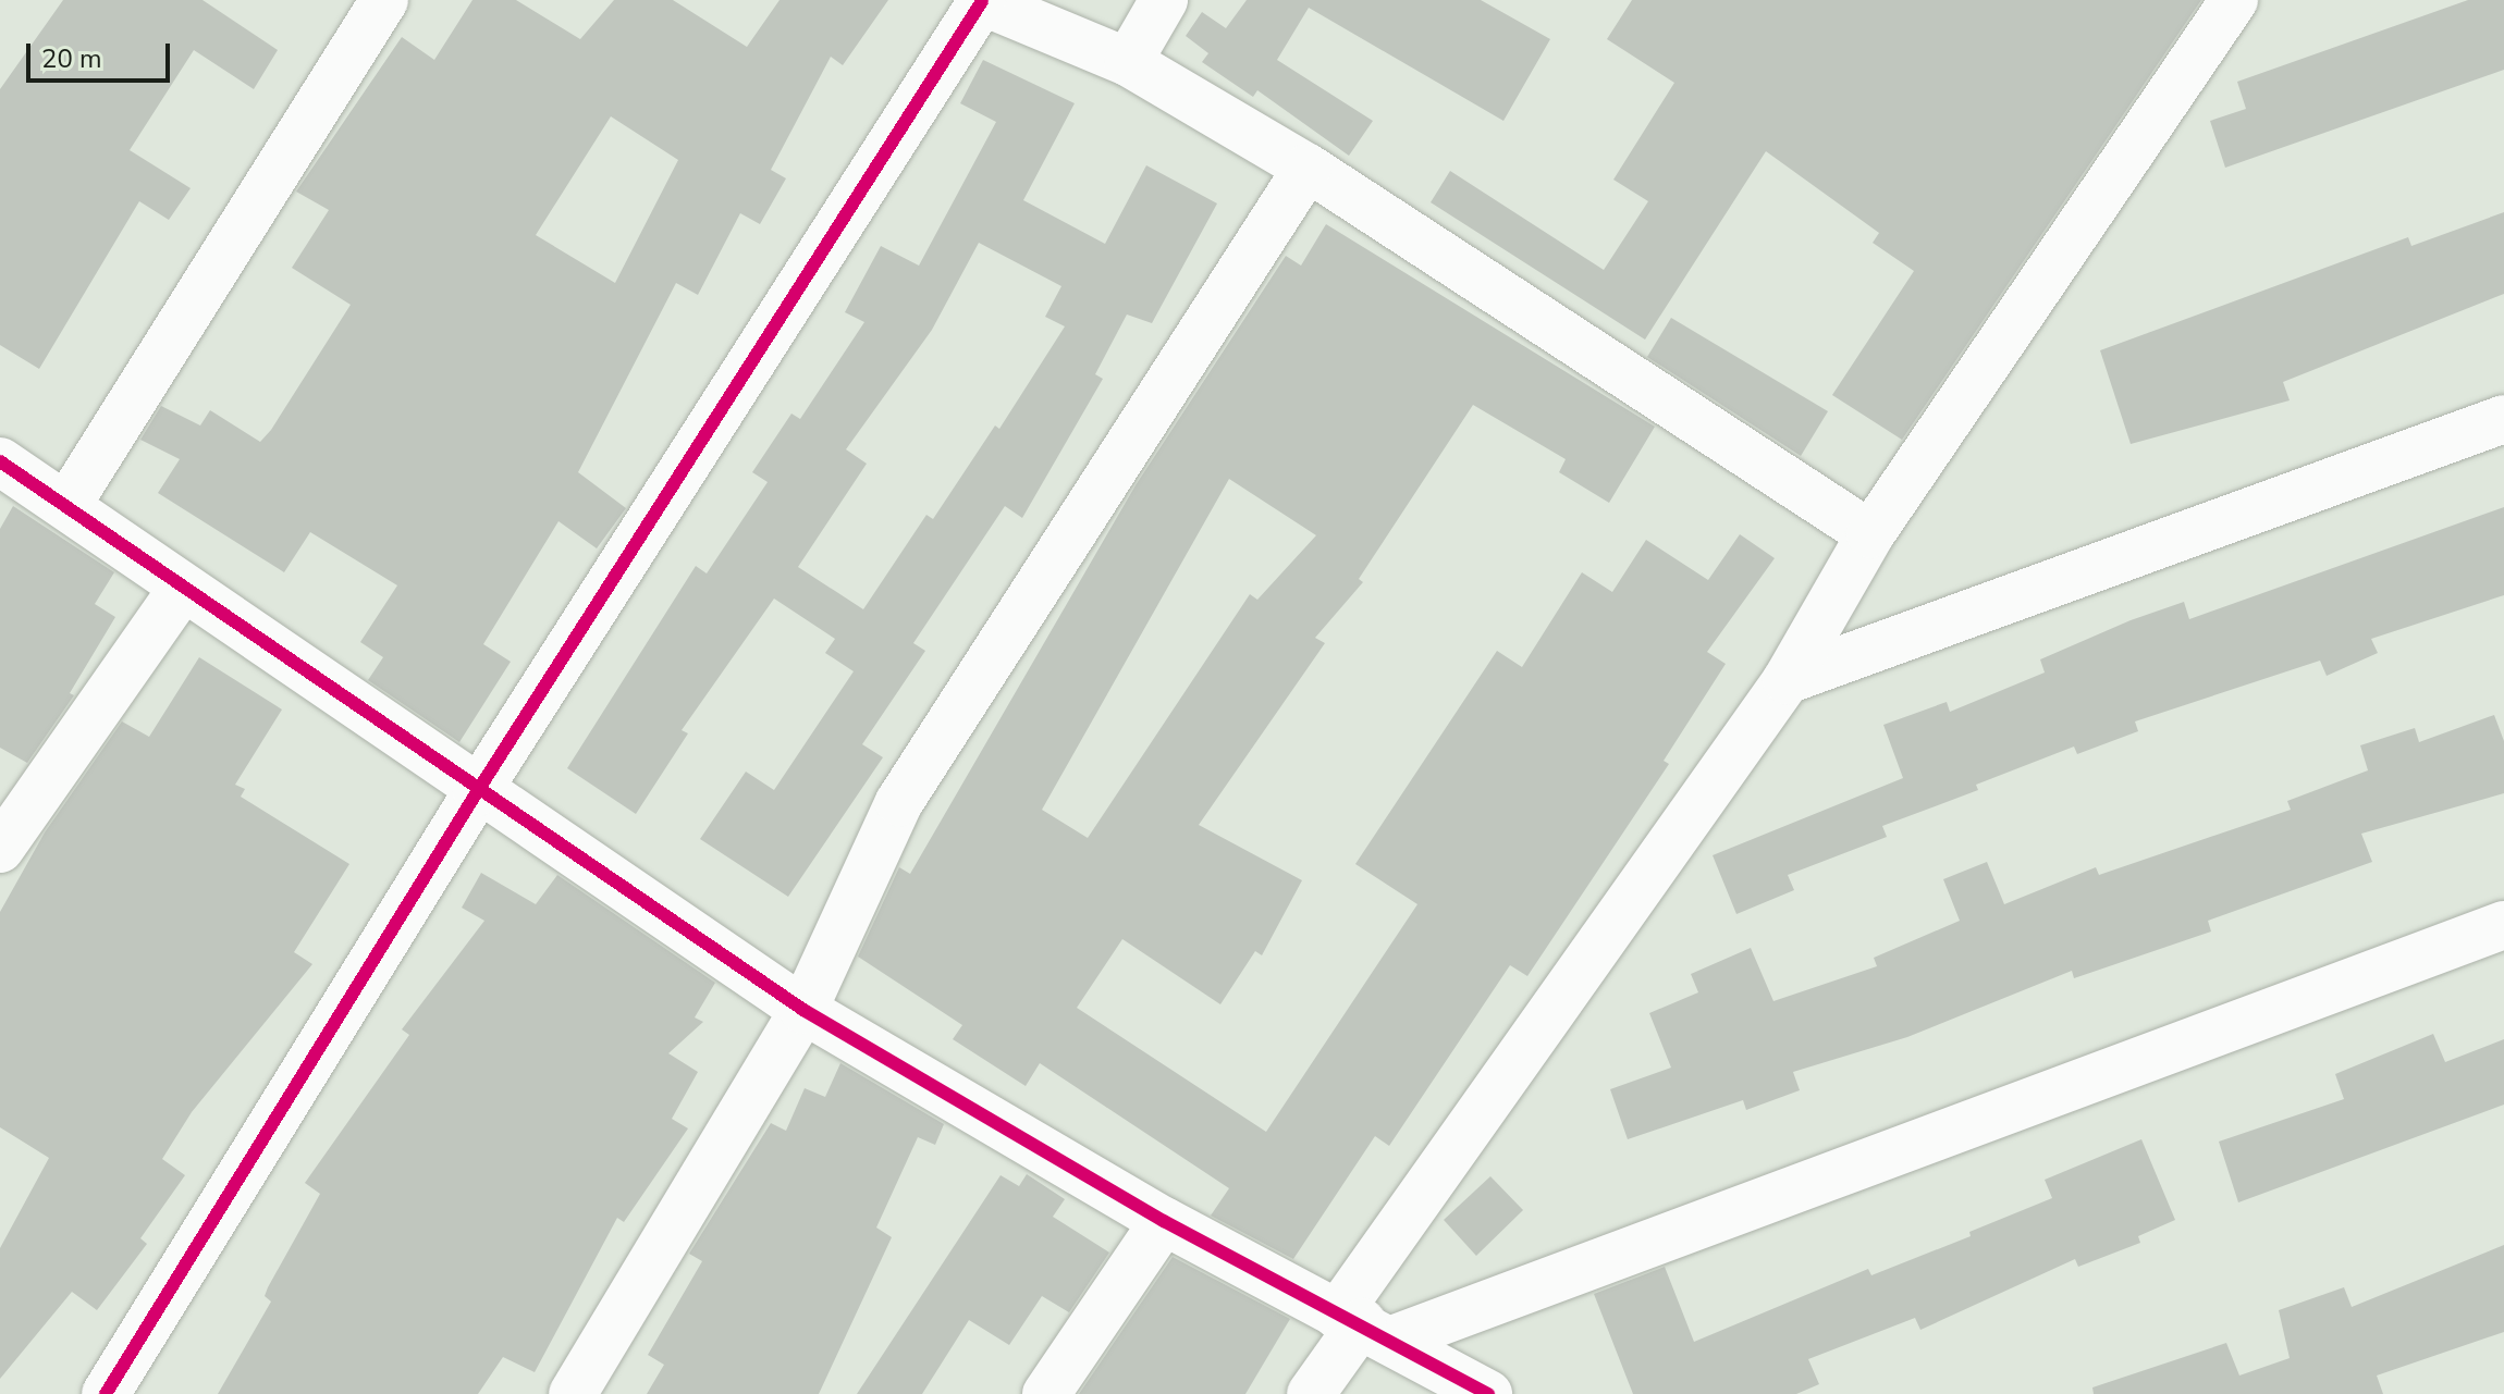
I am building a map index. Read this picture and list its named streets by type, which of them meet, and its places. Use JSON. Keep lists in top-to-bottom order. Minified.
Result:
{"scale_bar":"20 m"}
